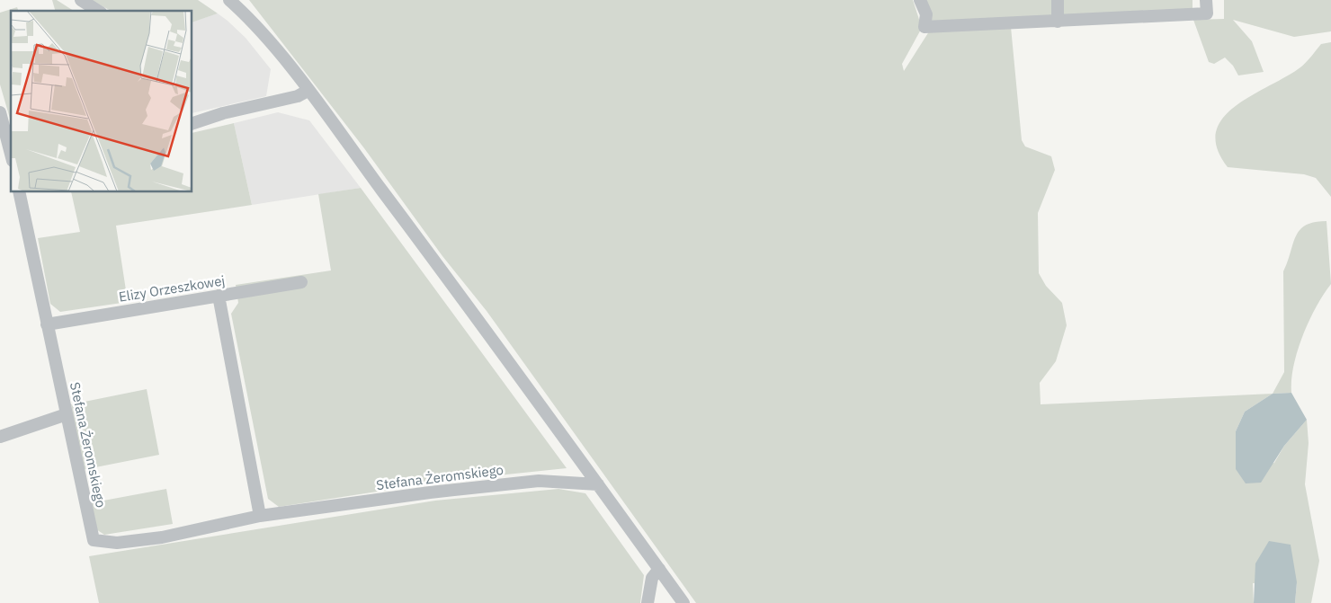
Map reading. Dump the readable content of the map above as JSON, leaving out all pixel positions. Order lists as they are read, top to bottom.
{
  "streets": {
    "street": ["Elizy Orzeszkowej", "Stefana Żeromskiego"]
  },
  "crossings": [
    ["Elizy Orzeszkowej", "Stefana Żeromskiego"]
  ]
}
